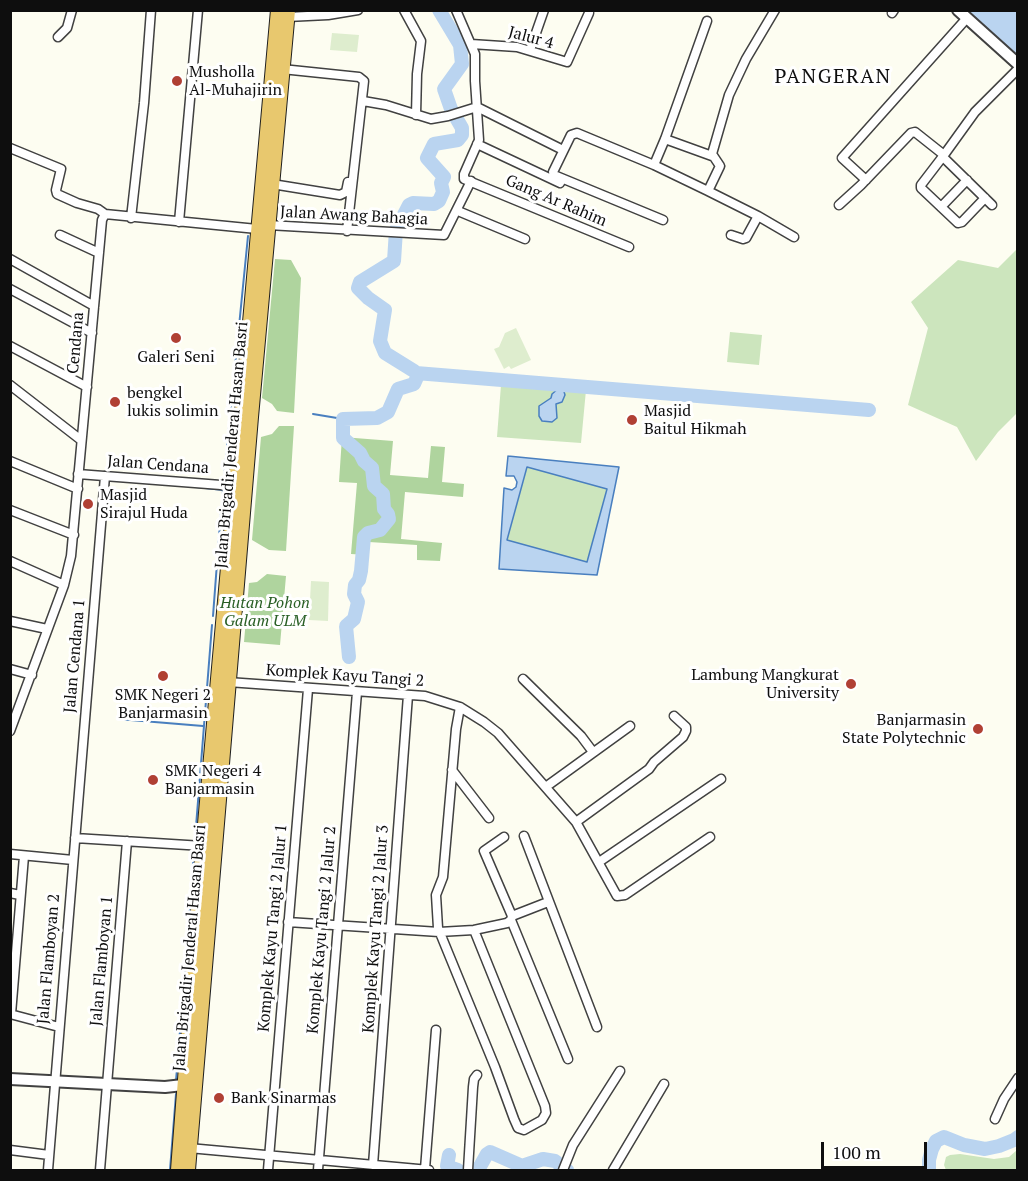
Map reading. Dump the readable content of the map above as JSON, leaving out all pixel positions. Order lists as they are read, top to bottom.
{
  "streets": {
    "highway": ["Jalan Brigadir Jenderal Hasan Basri"],
    "street": [
      "Jalur 4",
      "Gang Ar Rahim",
      "Jalan Awang Bahagia",
      "Cendana",
      "Jalan Cendana",
      "Jalan Cendana 1",
      "Komplek Kayu Tangi 2",
      "Komplek Kayu Tangi 2 Jalur 1",
      "Komplek Kayu Tangi 2 Jalur 3",
      "Komplek Kayu Tangi 2 Jalur 2",
      "Jalan Flamboyan 2",
      "Jalan Flamboyan 1"
    ]
  },
  "crossings": [
    ["Jalan Awang Bahagia", "Cendana"],
    ["Jalan Awang Bahagia", "Jalan Brigadir Jenderal Hasan Basri"],
    ["Cendana", "Jalan Cendana"],
    ["Jalan Brigadir Jenderal Hasan Basri", "Jalan Cendana"],
    ["Jalan Brigadir Jenderal Hasan Basri", "Komplek Kayu Tangi 2"],
    ["Jalan Cendana", "Jalan Cendana 1"],
    ["Jalan Cendana 1", "Jalan Flamboyan 2"],
    ["Komplek Kayu Tangi 2", "Komplek Kayu Tangi 2 Jalur 1"],
    ["Komplek Kayu Tangi 2", "Komplek Kayu Tangi 2 Jalur 3"],
    ["Komplek Kayu Tangi 2", "Komplek Kayu Tangi 2 Jalur 2"]
  ],
  "districts": ["PANGERAN"],
  "parks": ["Hutan Pohon Galam ULM"],
  "places": [
    "Musholla Al-Muhajirin",
    "Galeri Seni",
    "bengkel lukis solimin",
    "Masjid Baitul Hikmah",
    "Masjid Sirajul Huda",
    "SMK Negeri 2 Banjarmasin",
    "Lambung Mangkurat University",
    "Banjarmasin State Polytechnic",
    "SMK Negeri 4 Banjarmasin",
    "Bank Sinarmas"
  ],
  "scale_bar": "100 m"
}
